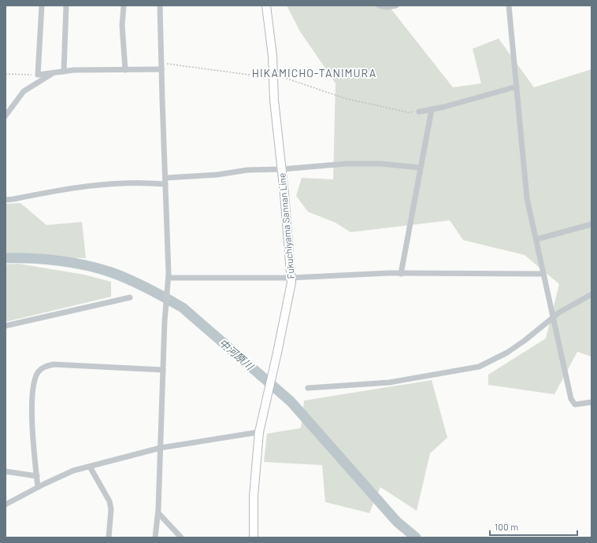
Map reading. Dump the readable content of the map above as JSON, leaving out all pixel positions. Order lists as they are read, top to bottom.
{
  "streets": {
    "main road": ["Fukuchiyama Sannan Line"]
  },
  "districts": ["HIKAMICHO-TANIMURA"],
  "water": ["中河原川"],
  "scale_bar": "100 m"
}
